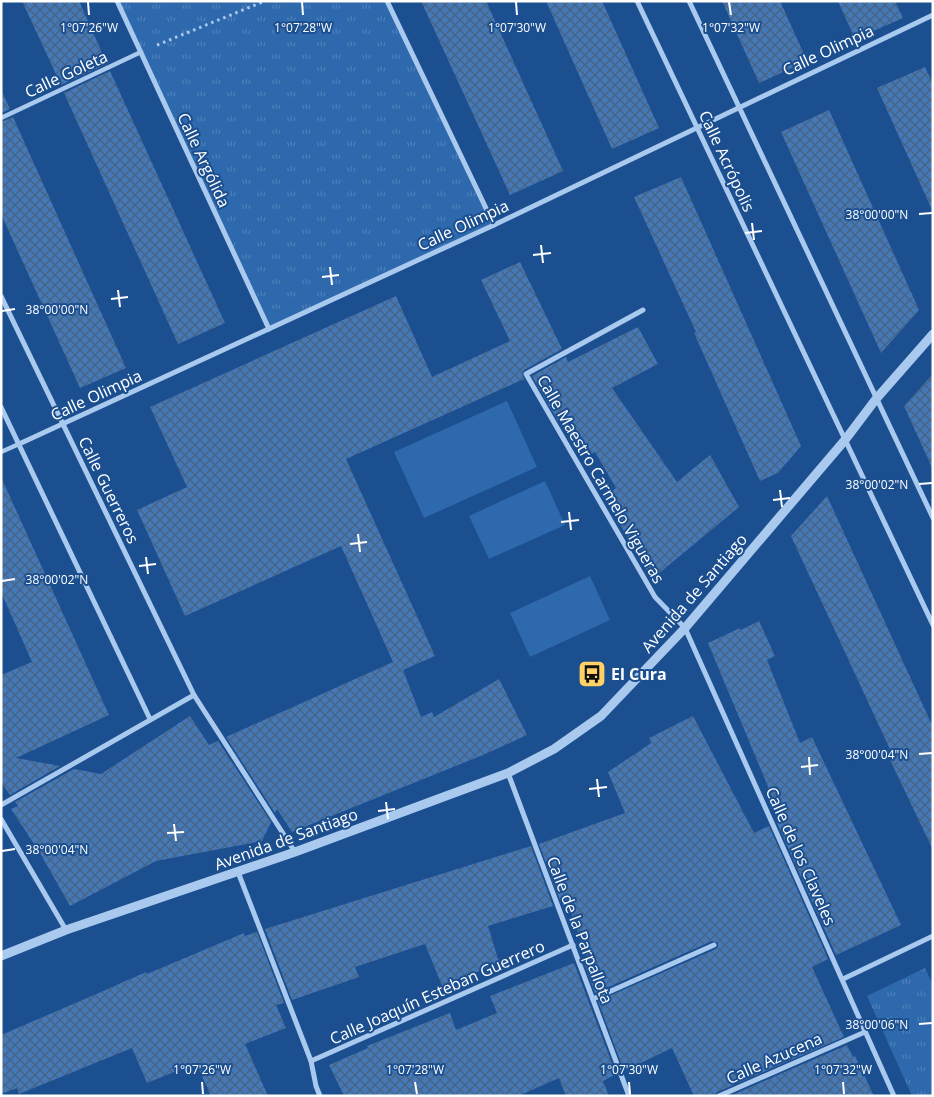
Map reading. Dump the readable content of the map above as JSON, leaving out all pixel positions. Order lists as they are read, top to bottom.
{
  "streets": {
    "street": [
      "Calle Olimpia",
      "Calle Goleta",
      "Calle Argólida",
      "Calle Acrópolis",
      "Calle Maestro Carmelo Vigueras",
      "Calle Guerreros",
      "Avenida de Santiago",
      "Calle de los Claveles",
      "Calle de la Parpallota",
      "Calle Joaquín Esteban Guerrero",
      "Calle Azucena"
    ]
  },
  "crossings": [
    ["Calle Olimpia", "Calle Argólida"],
    ["Calle Olimpia", "Calle Acrópolis"],
    ["Calle Olimpia", "Calle Guerreros"],
    ["Calle Goleta", "Calle Argólida"],
    ["Calle Acrópolis", "Avenida de Santiago"],
    ["Calle Maestro Carmelo Vigueras", "Avenida de Santiago"],
    ["Calle Maestro Carmelo Vigueras", "Calle de los Claveles"],
    ["Calle Guerreros", "Avenida de Santiago"],
    ["Avenida de Santiago", "Calle de los Claveles"],
    ["Avenida de Santiago", "Calle de la Parpallota"],
    ["Calle de los Claveles", "Calle Azucena"],
    ["Calle de la Parpallota", "Calle Joaquín Esteban Guerrero"]
  ],
  "places": {
    "bus stop": ["El Cura"]
  },
  "coordinates": [
    "1°07'26\"W",
    "1°07'28\"W",
    "1°07'30\"W",
    "1°07'32\"W",
    "38°00'00\"N",
    "38°00'02\"N",
    "38°00'04\"N",
    "38°00'06\"N"
  ]
}
